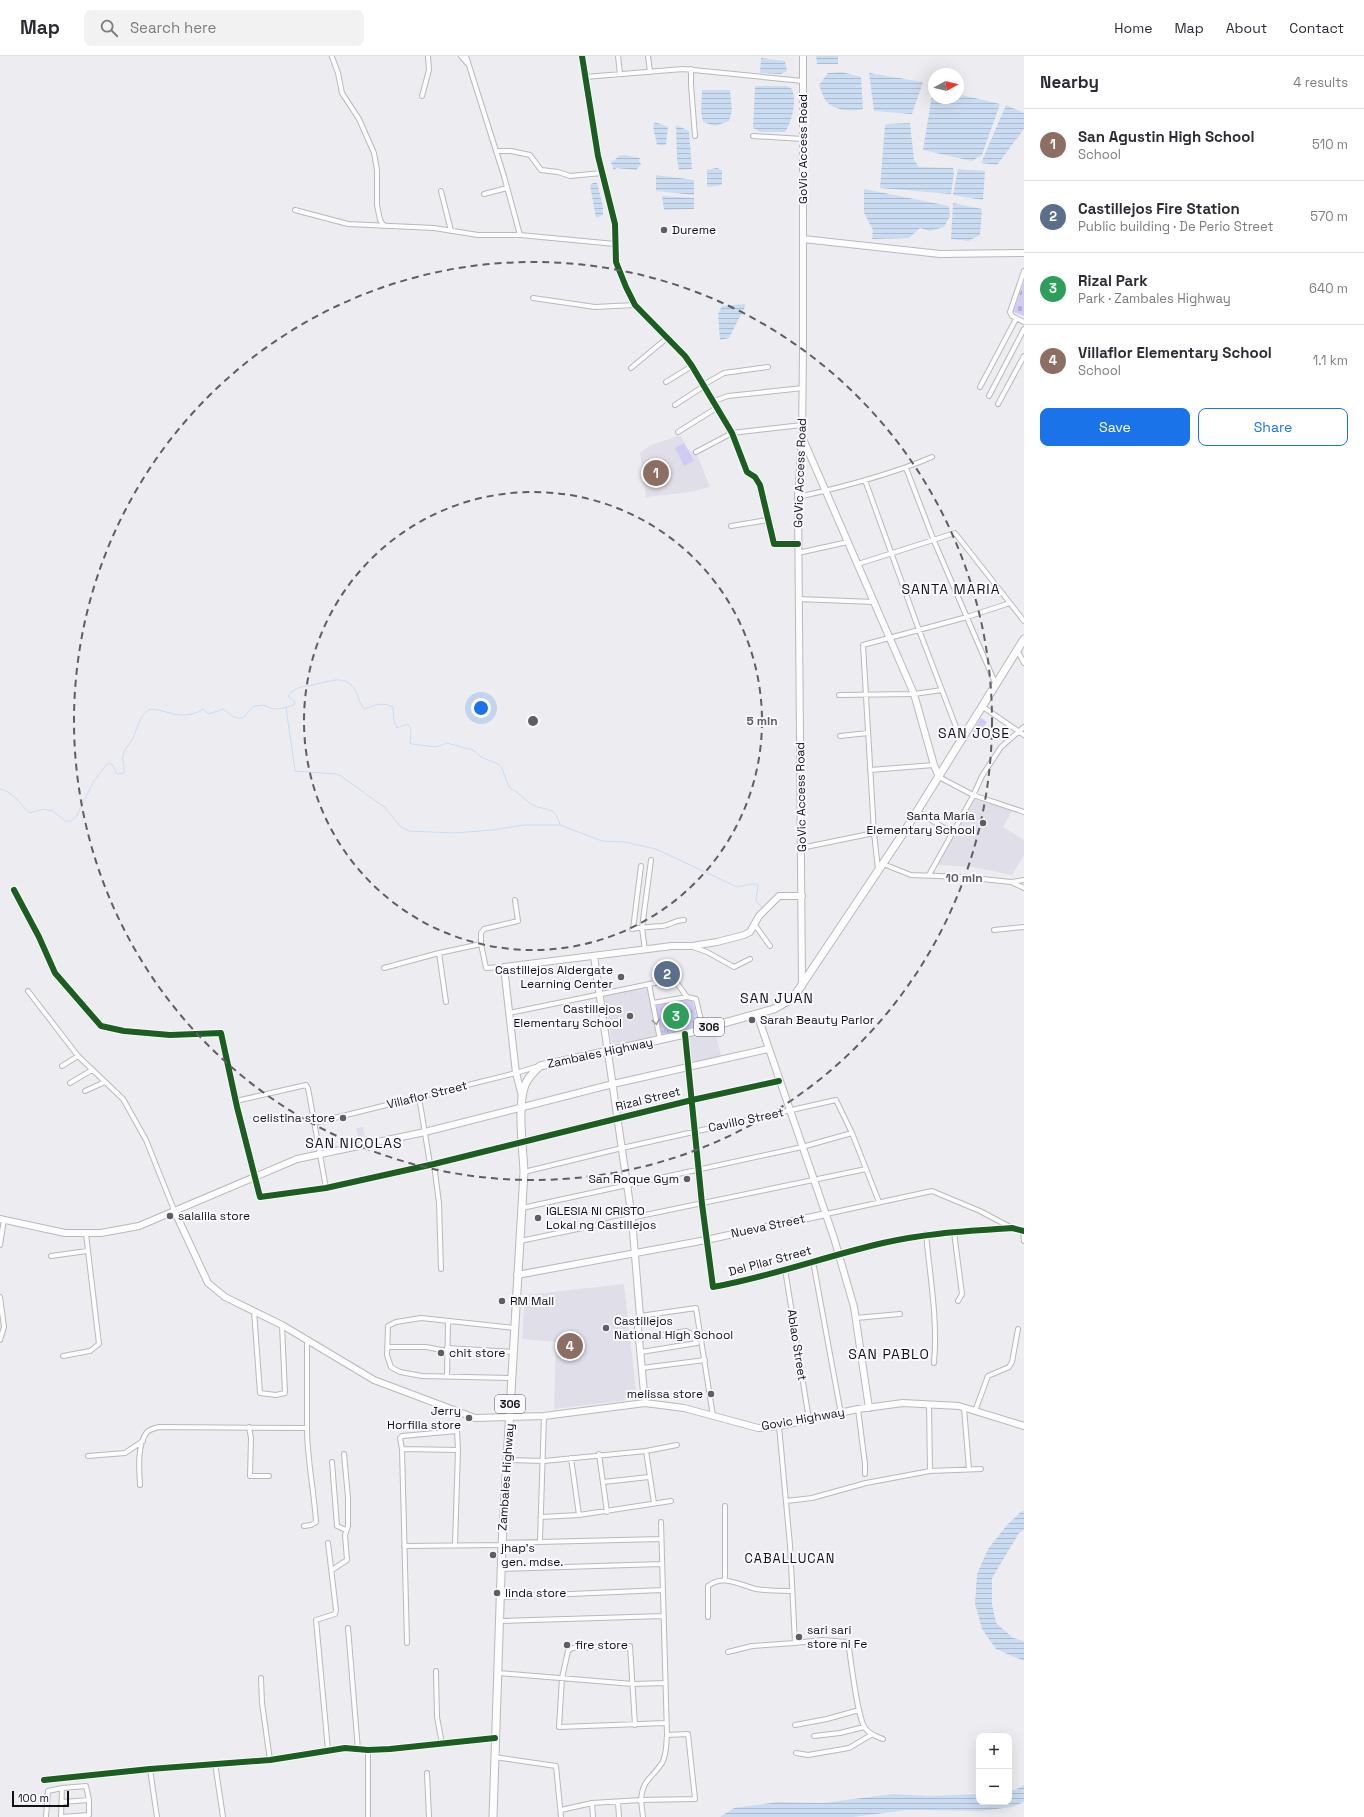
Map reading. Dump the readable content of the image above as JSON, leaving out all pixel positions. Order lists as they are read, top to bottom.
{
  "streets": {
    "main road": ["306", "Zambales Highway"],
    "street": [
      "GoVic Access Road",
      "Villaflor Street",
      "Rizal Street",
      "Cavillo Street",
      "Nueva Street",
      "Del Pilar Street",
      "Ablao Street",
      "Govic Highway"
    ]
  },
  "crossings": [
    ["GoVic Access Road", "Zambales Highway"],
    ["Zambales Highway", "Villaflor Street"],
    ["Zambales Highway", "Rizal Street"],
    ["Zambales Highway", "Cavillo Street"],
    ["Zambales Highway", "Nueva Street"],
    ["Zambales Highway", "Del Pilar Street"],
    ["Zambales Highway", "Govic Highway"],
    ["Rizal Street", "Del Pilar Street"],
    ["Cavillo Street", "Nueva Street"],
    ["Cavillo Street", "Del Pilar Street"],
    ["Nueva Street", "Del Pilar Street"],
    ["Del Pilar Street", "Ablao Street"],
    ["Ablao Street", "Govic Highway"]
  ],
  "districts": [
    "SANTA MARIA",
    "SAN JOSE",
    "SAN JUAN",
    "SAN NICOLAS",
    "SAN PABLO",
    "CABALLUCAN"
  ],
  "places": [
    "Dureme",
    "Santa Maria Elementary School",
    "Castillejos Aldergate Learning Center",
    "Castillejos Elementary School",
    "Sarah Beauty Parlor",
    "celistina store",
    "San Roque Gym",
    "salalila store",
    "IGLESIA NI CRISTO Lokal ng Castillejos",
    "RM Mall",
    "Castillejos National High School",
    "chit store",
    "melissa store",
    "Jerry Horfilla store",
    "jhap's gen. mdse.",
    "linda store",
    "sari sari store ni Fe",
    "fire store"
  ],
  "scale_bar": "100 m",
  "north": "right",
  "page": {
    "header": "Map",
    "search": "Search here",
    "nav": [
      "Home",
      "Map",
      "About",
      "Contact"
    ],
    "heading": ["Nearby", "4 results"],
    "list": [
      {
        "mark": "1",
        "name": "San Agustin High School",
        "note": "School",
        "value": "510 m"
      },
      {
        "mark": "2",
        "name": "Castillejos Fire Station",
        "note": "Public building · De Perio Street",
        "value": "570 m"
      },
      {
        "mark": "3",
        "name": "Rizal Park",
        "note": "Park · Zambales Highway",
        "value": "640 m"
      },
      {
        "mark": "4",
        "name": "Villaflor Elementary School",
        "note": "School",
        "value": "1.1 km"
      }
    ],
    "buttons": ["Save", "Share"],
    "pins": [
      "1",
      "2",
      "3",
      "4"
    ],
    "map_buttons": ["+", "−"],
    "scale": "100 m"
  },
  "rings": ["5 min", "10 min"]
}
